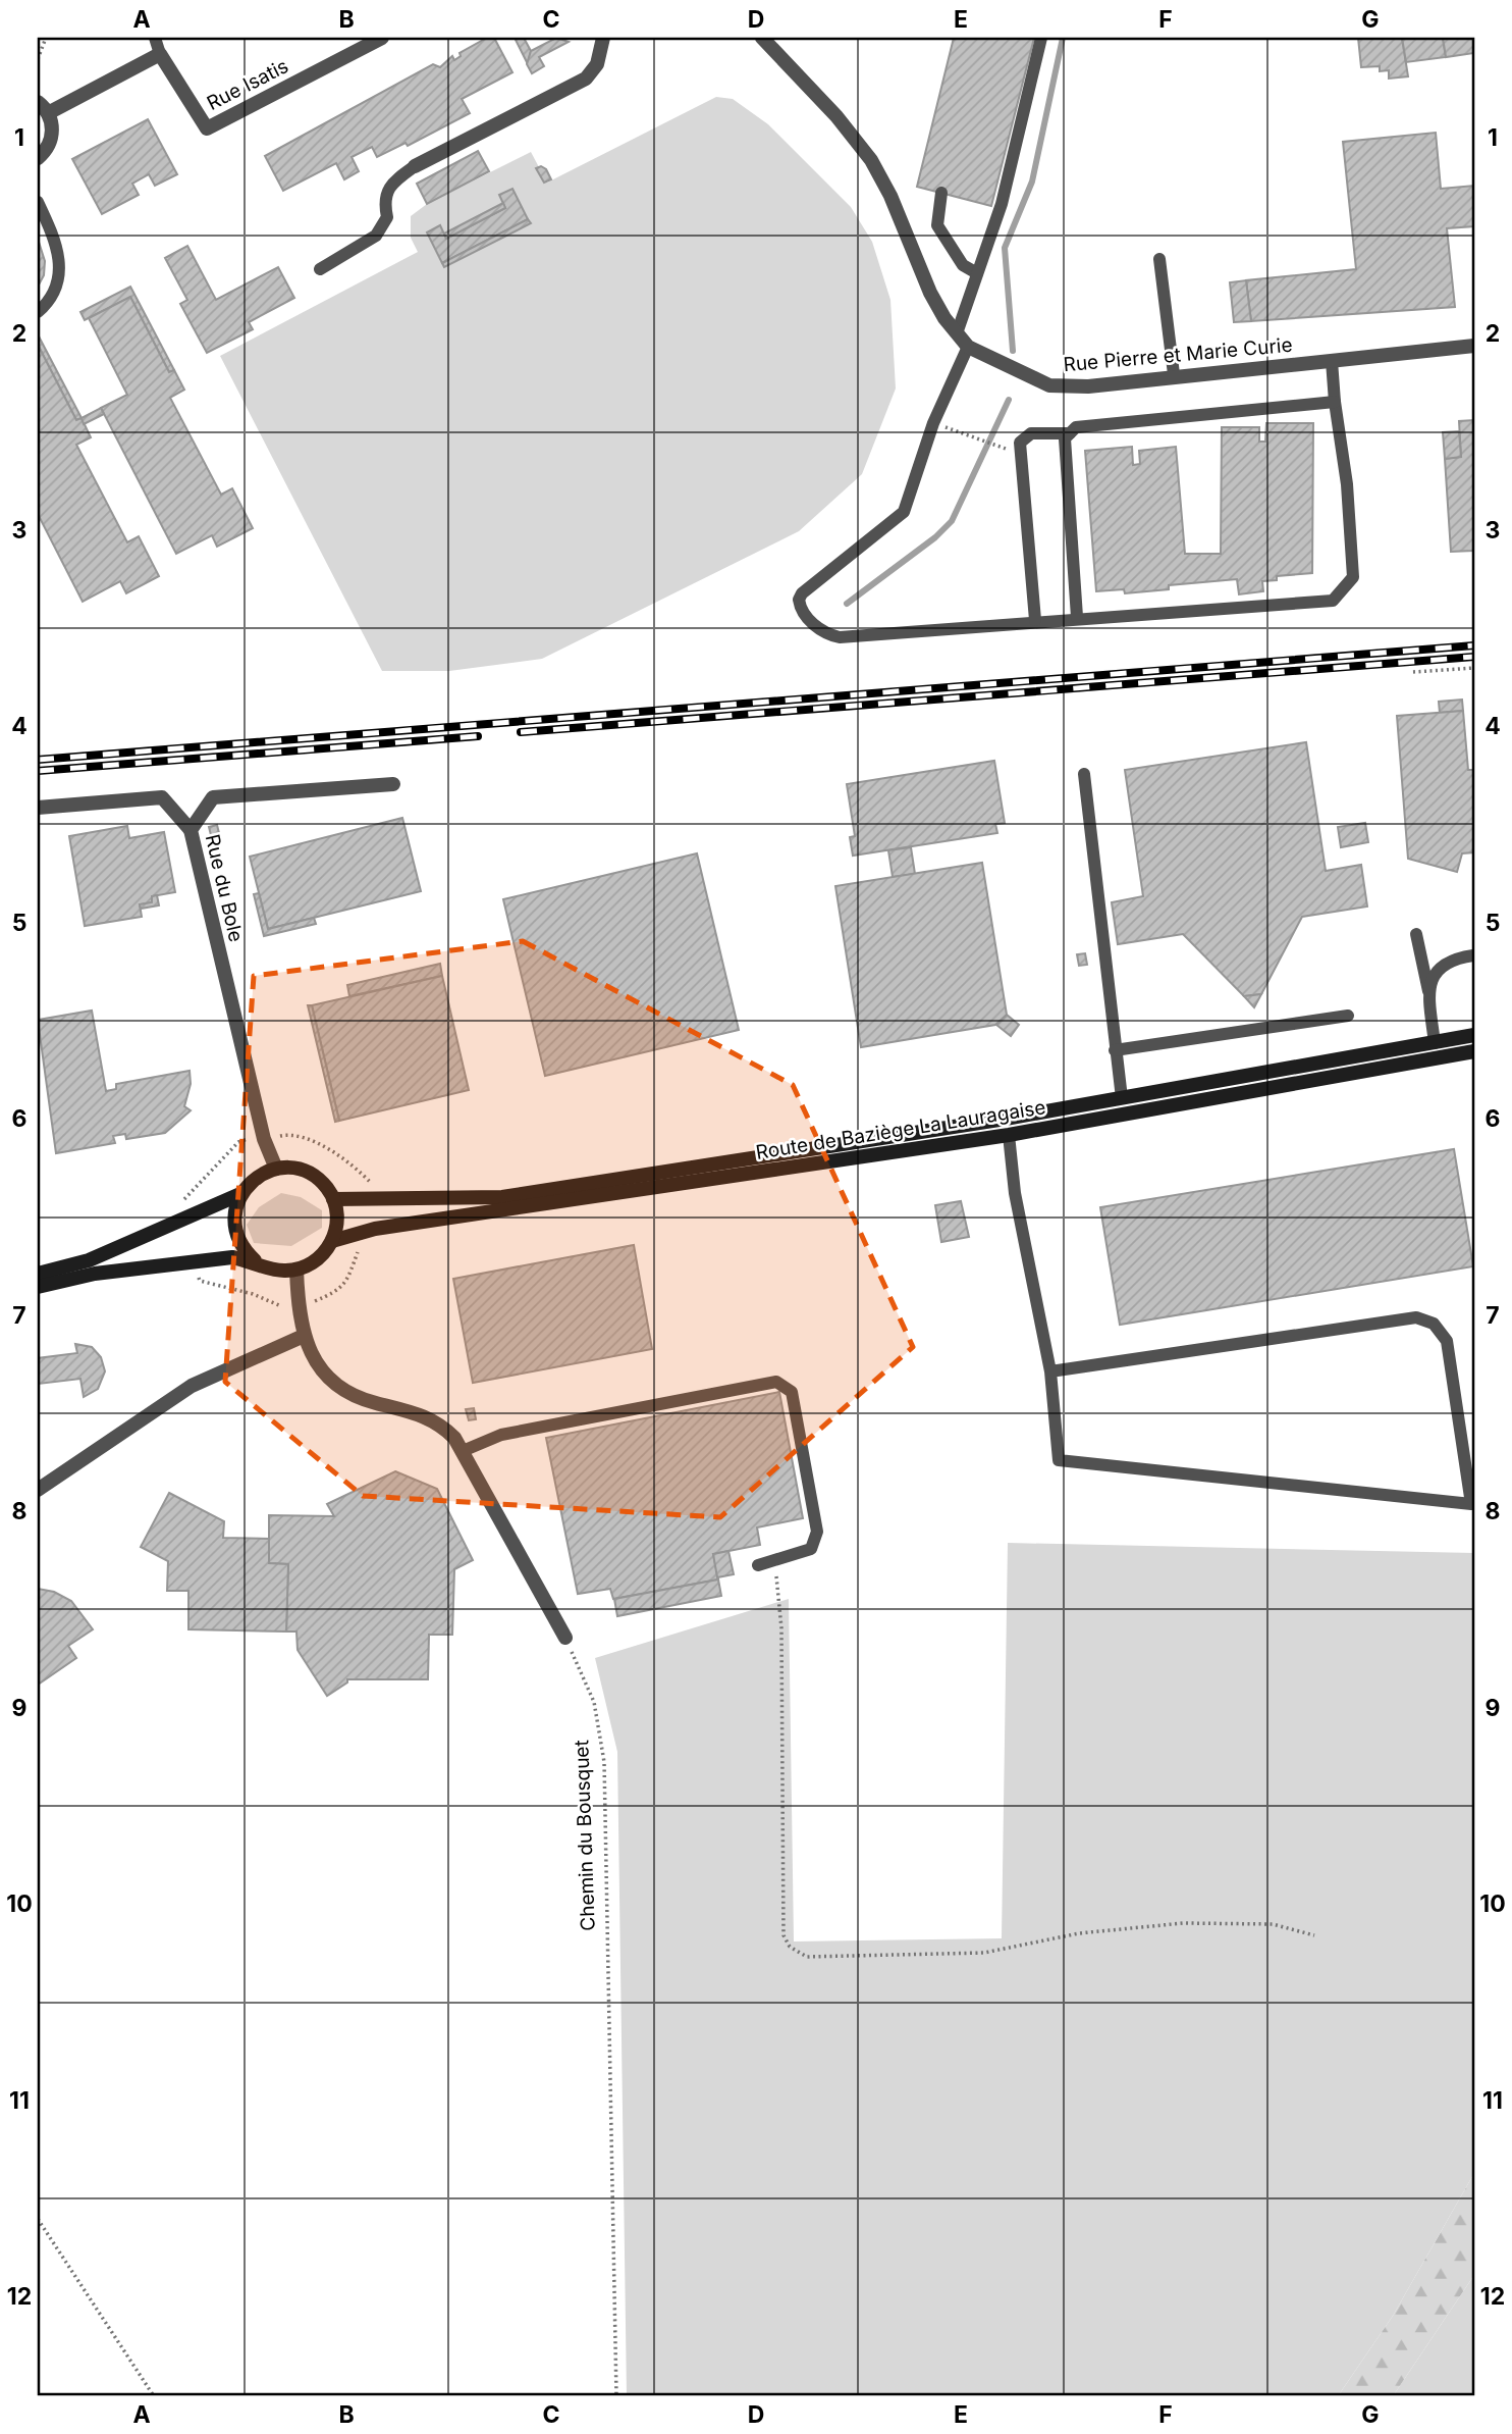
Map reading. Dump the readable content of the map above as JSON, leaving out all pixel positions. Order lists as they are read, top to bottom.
{
  "streets": {
    "main road": ["Route de Baziège La Lauragaise"],
    "street": ["Rue Isatis", "Rue Pierre et Marie Curie", "Rue du Bole"],
    "path": ["Chemin du Bousquet"]
  },
  "crossings": [
    ["Rue du Bole", "Route de Baziège La Lauragaise"]
  ],
  "grid": {
    "columns": [
      "A",
      "B",
      "C",
      "D",
      "E",
      "F",
      "G"
    ],
    "rows": [
      "1",
      "2",
      "3",
      "4",
      "5",
      "6",
      "7",
      "8",
      "9",
      "10",
      "11",
      "12"
    ]
  }
}
